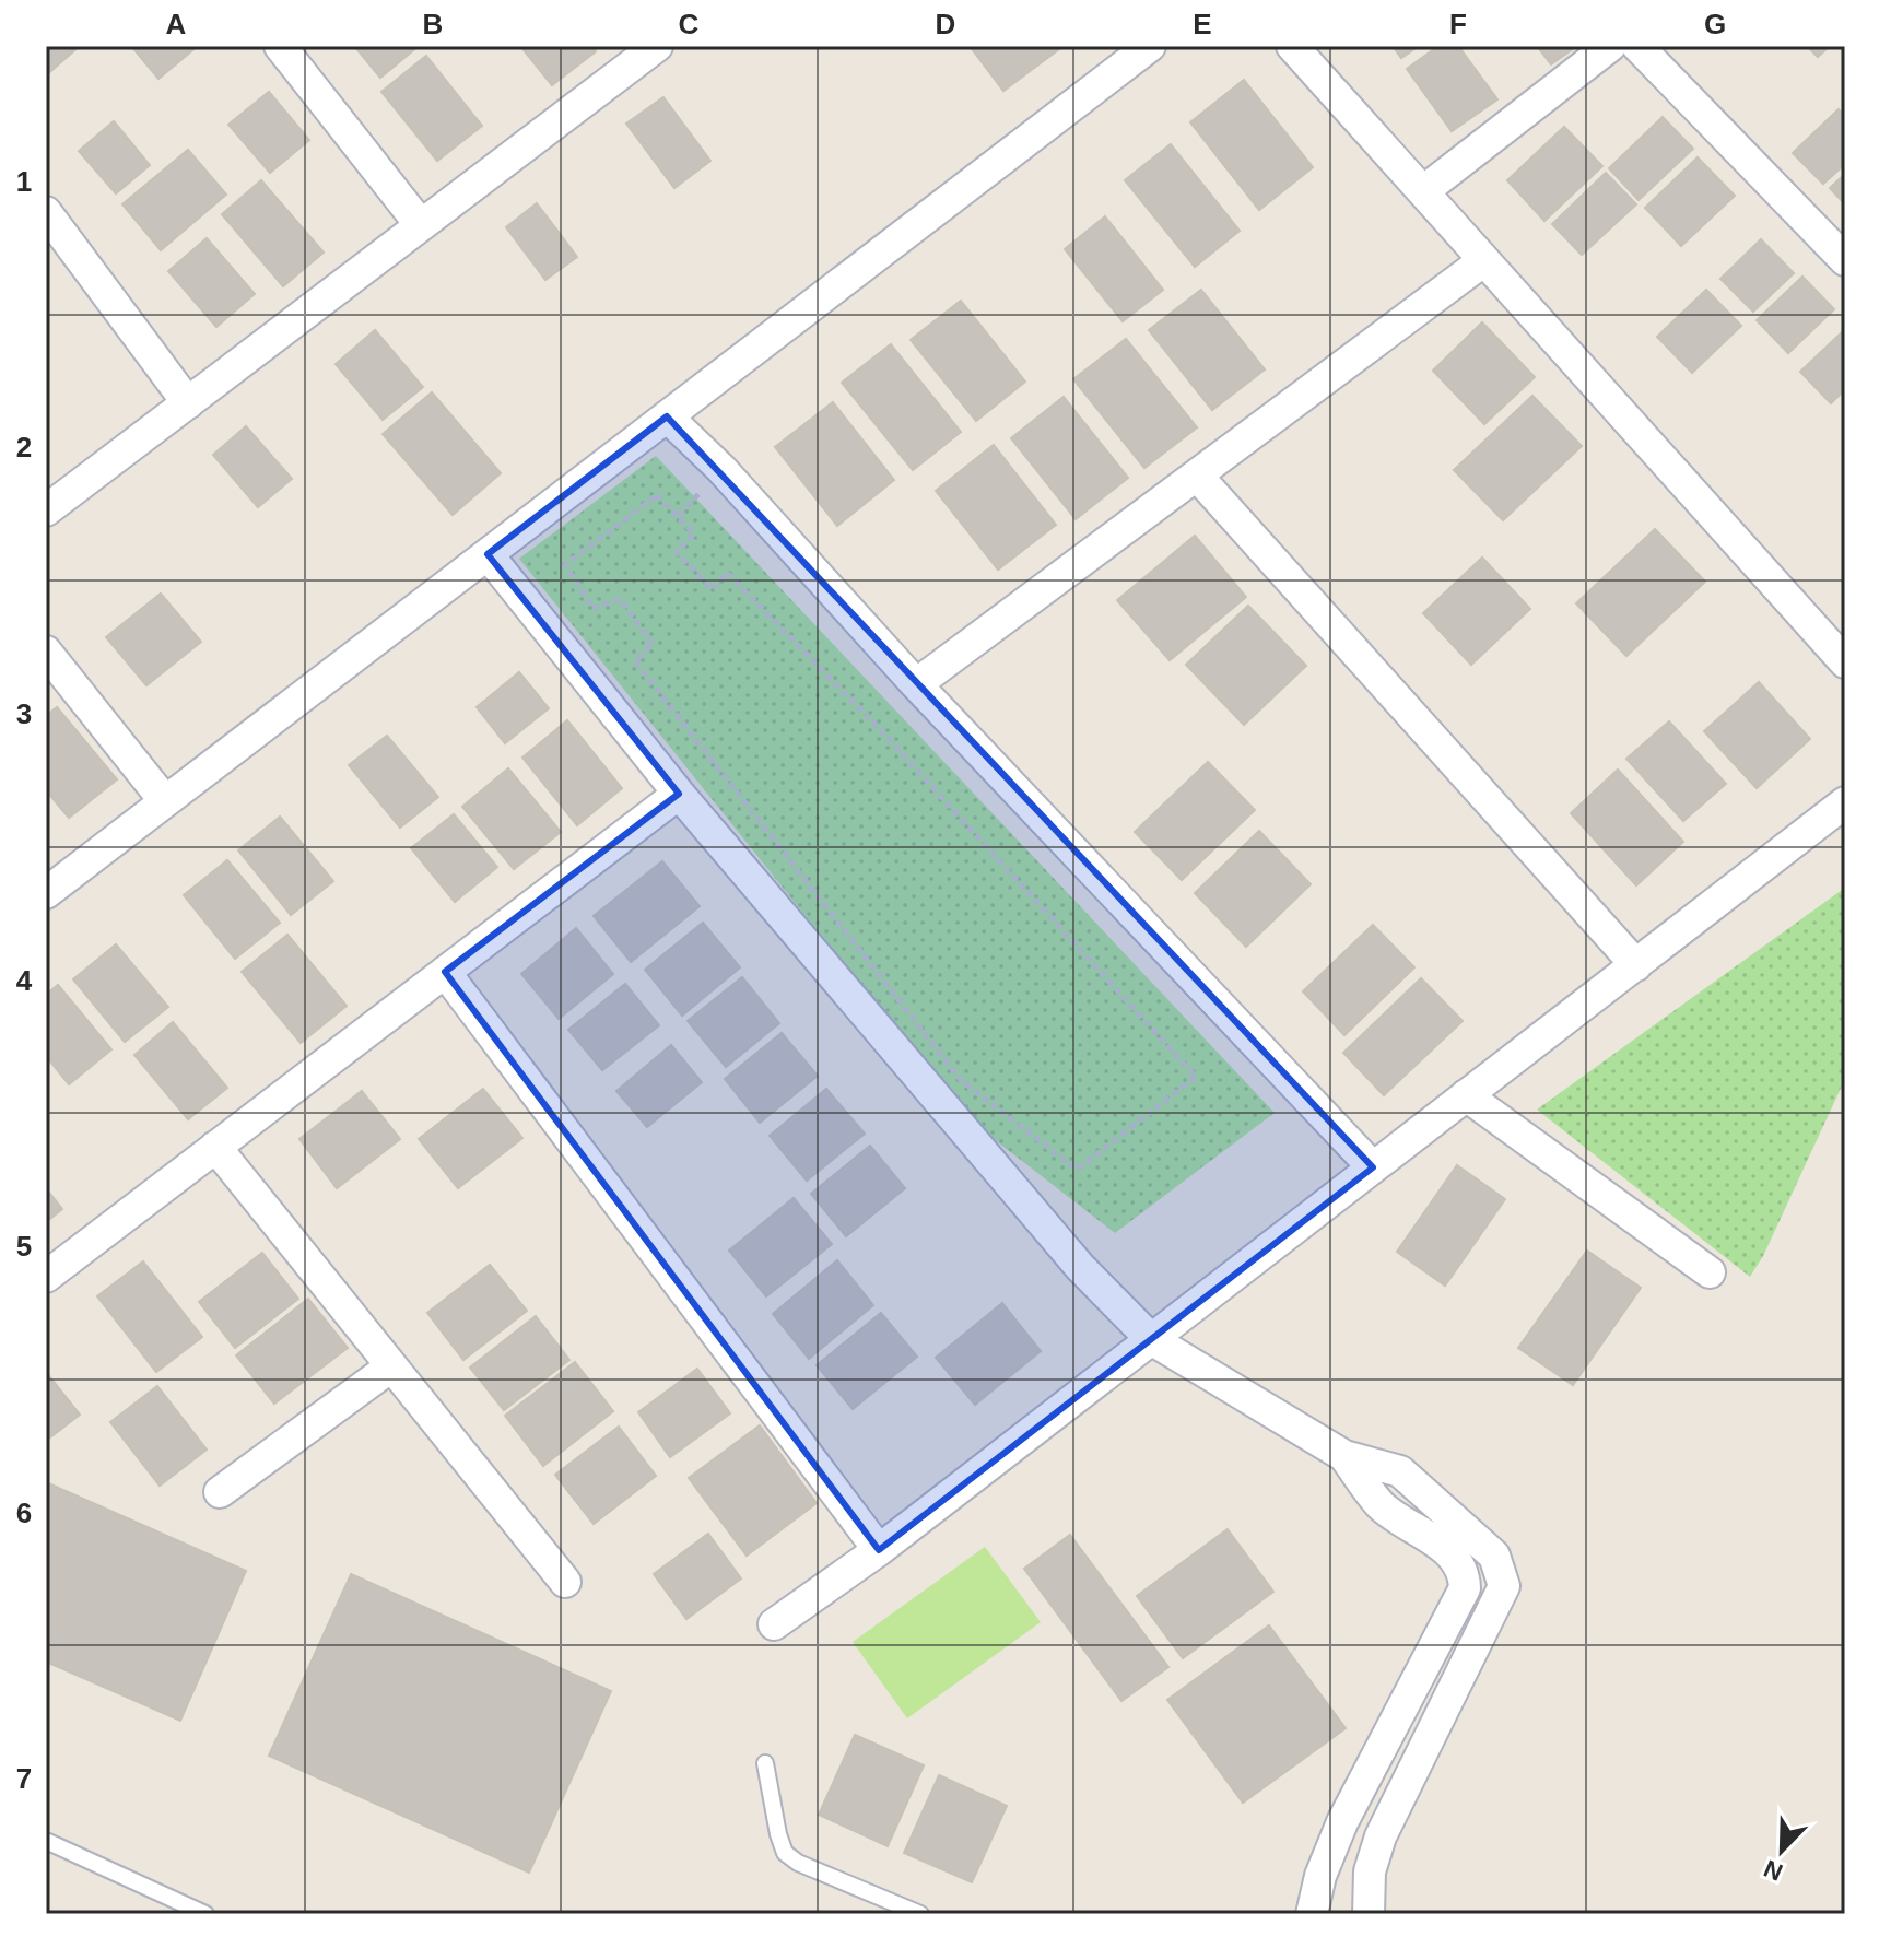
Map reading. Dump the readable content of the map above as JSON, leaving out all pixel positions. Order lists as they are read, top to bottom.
{
  "north": "bottom left",
  "grid": {
    "columns": [
      "A",
      "B",
      "C",
      "D",
      "E",
      "F",
      "G"
    ],
    "rows": [
      "1",
      "2",
      "3",
      "4",
      "5",
      "6",
      "7"
    ]
  }
}
